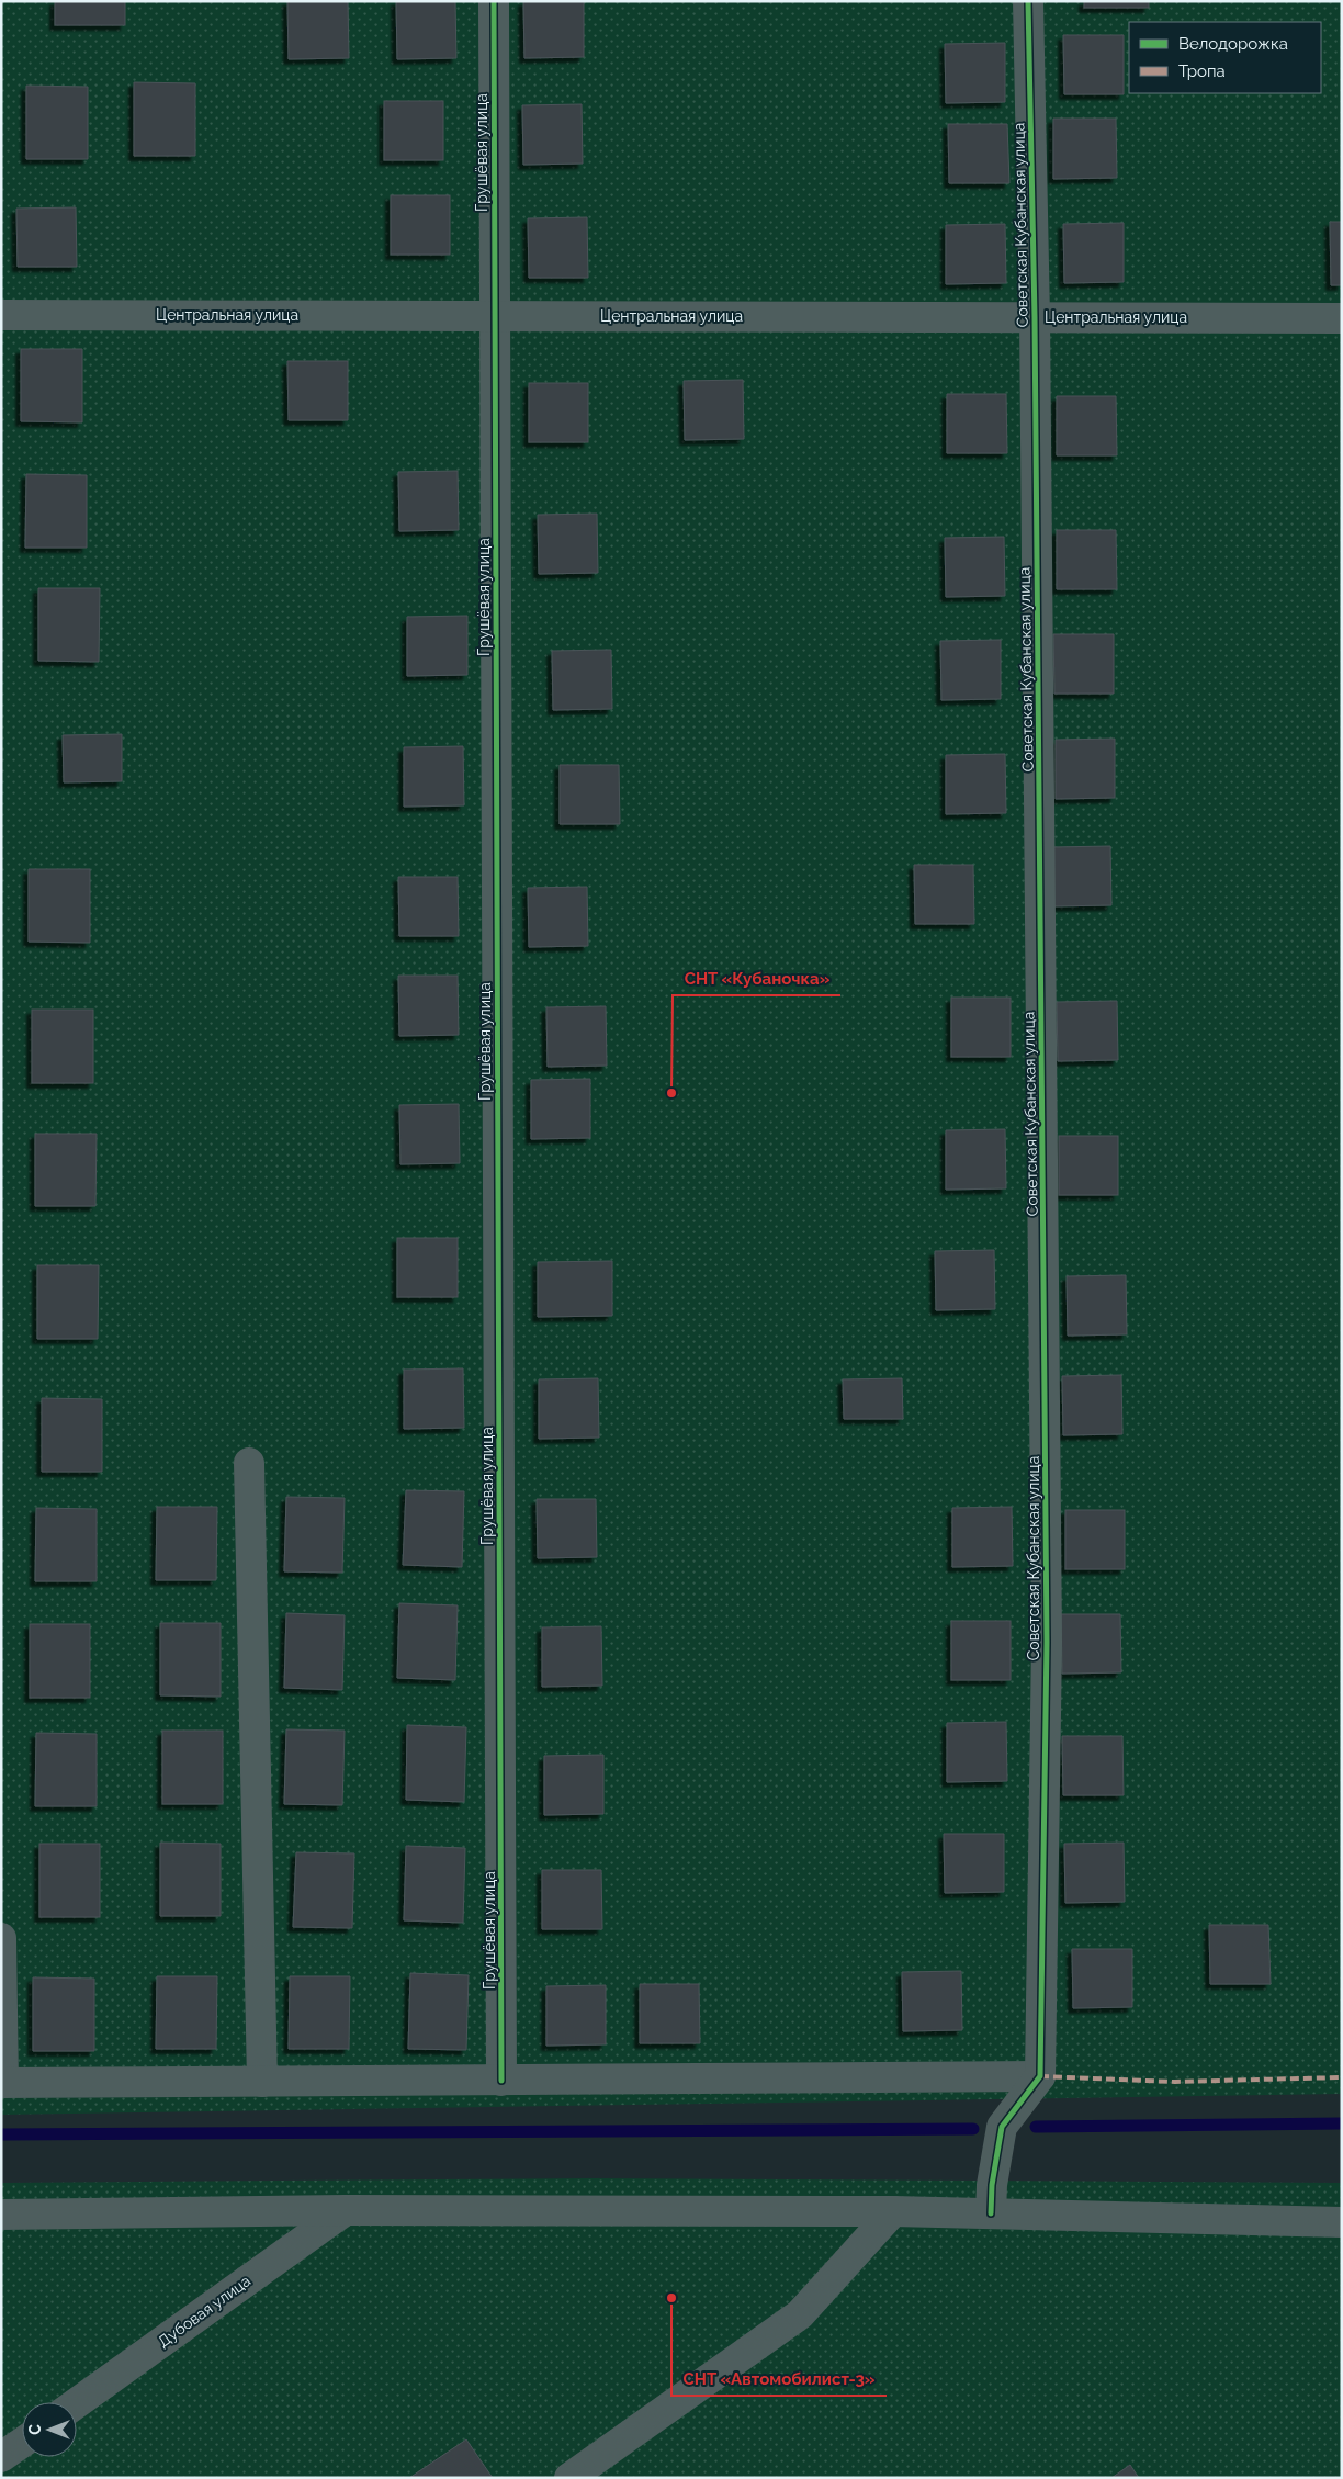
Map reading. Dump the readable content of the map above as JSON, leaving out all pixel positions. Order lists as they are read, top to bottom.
{
  "streets": {
    "street": [
      "Грушёвая улица",
      "Советская Кубанская улица",
      "Центральная улица",
      "Дубовая улица"
    ]
  },
  "crossings": [
    ["Грушёвая улица", "Центральная улица"],
    ["Советская Кубанская улица", "Центральная улица"]
  ],
  "places": ["СНТ «Кубаночка»", "СНТ «Автомобилист-3»"],
  "legend": ["Велодорожка", "Тропа"],
  "north": "left"
}
